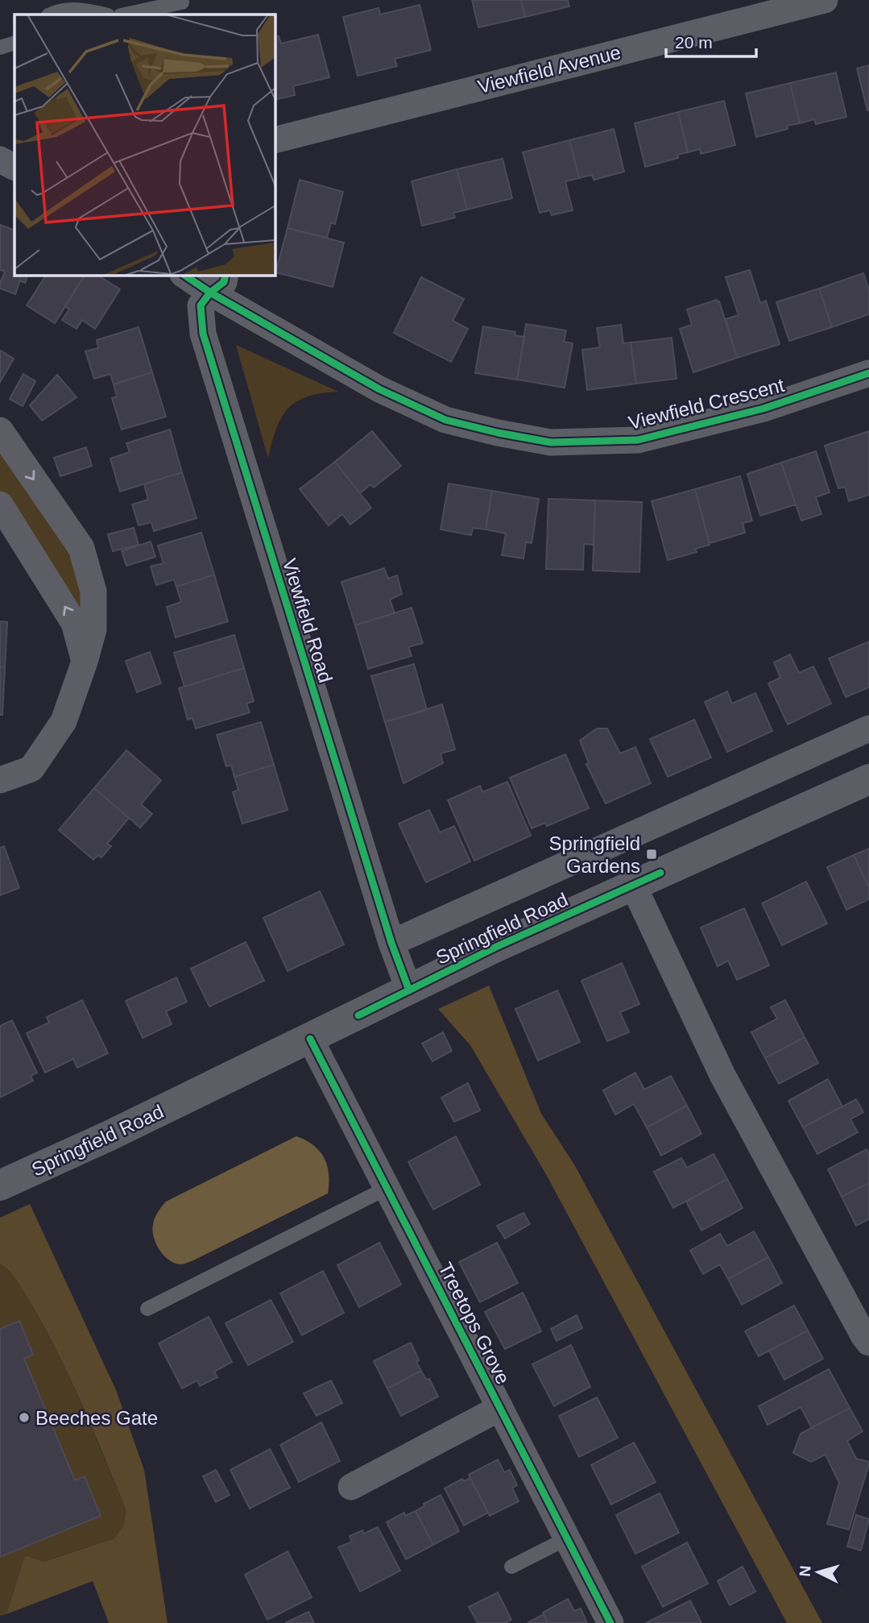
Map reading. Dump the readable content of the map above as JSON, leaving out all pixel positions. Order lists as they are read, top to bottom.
{
  "streets": {
    "street": [
      "Viewfield Avenue",
      "Viewfield Crescent",
      "Viewfield Road",
      "Springfield Road",
      "Treetops Grove"
    ]
  },
  "crossings": [
    ["Viewfield Crescent", "Viewfield Road"],
    ["Viewfield Road", "Springfield Road"],
    ["Springfield Road", "Treetops Grove"]
  ],
  "places": {
    "transit": ["Springfield Gardens"],
    "other": ["Beeches Gate"]
  },
  "scale_bar": "20 m",
  "north": "left"
}
